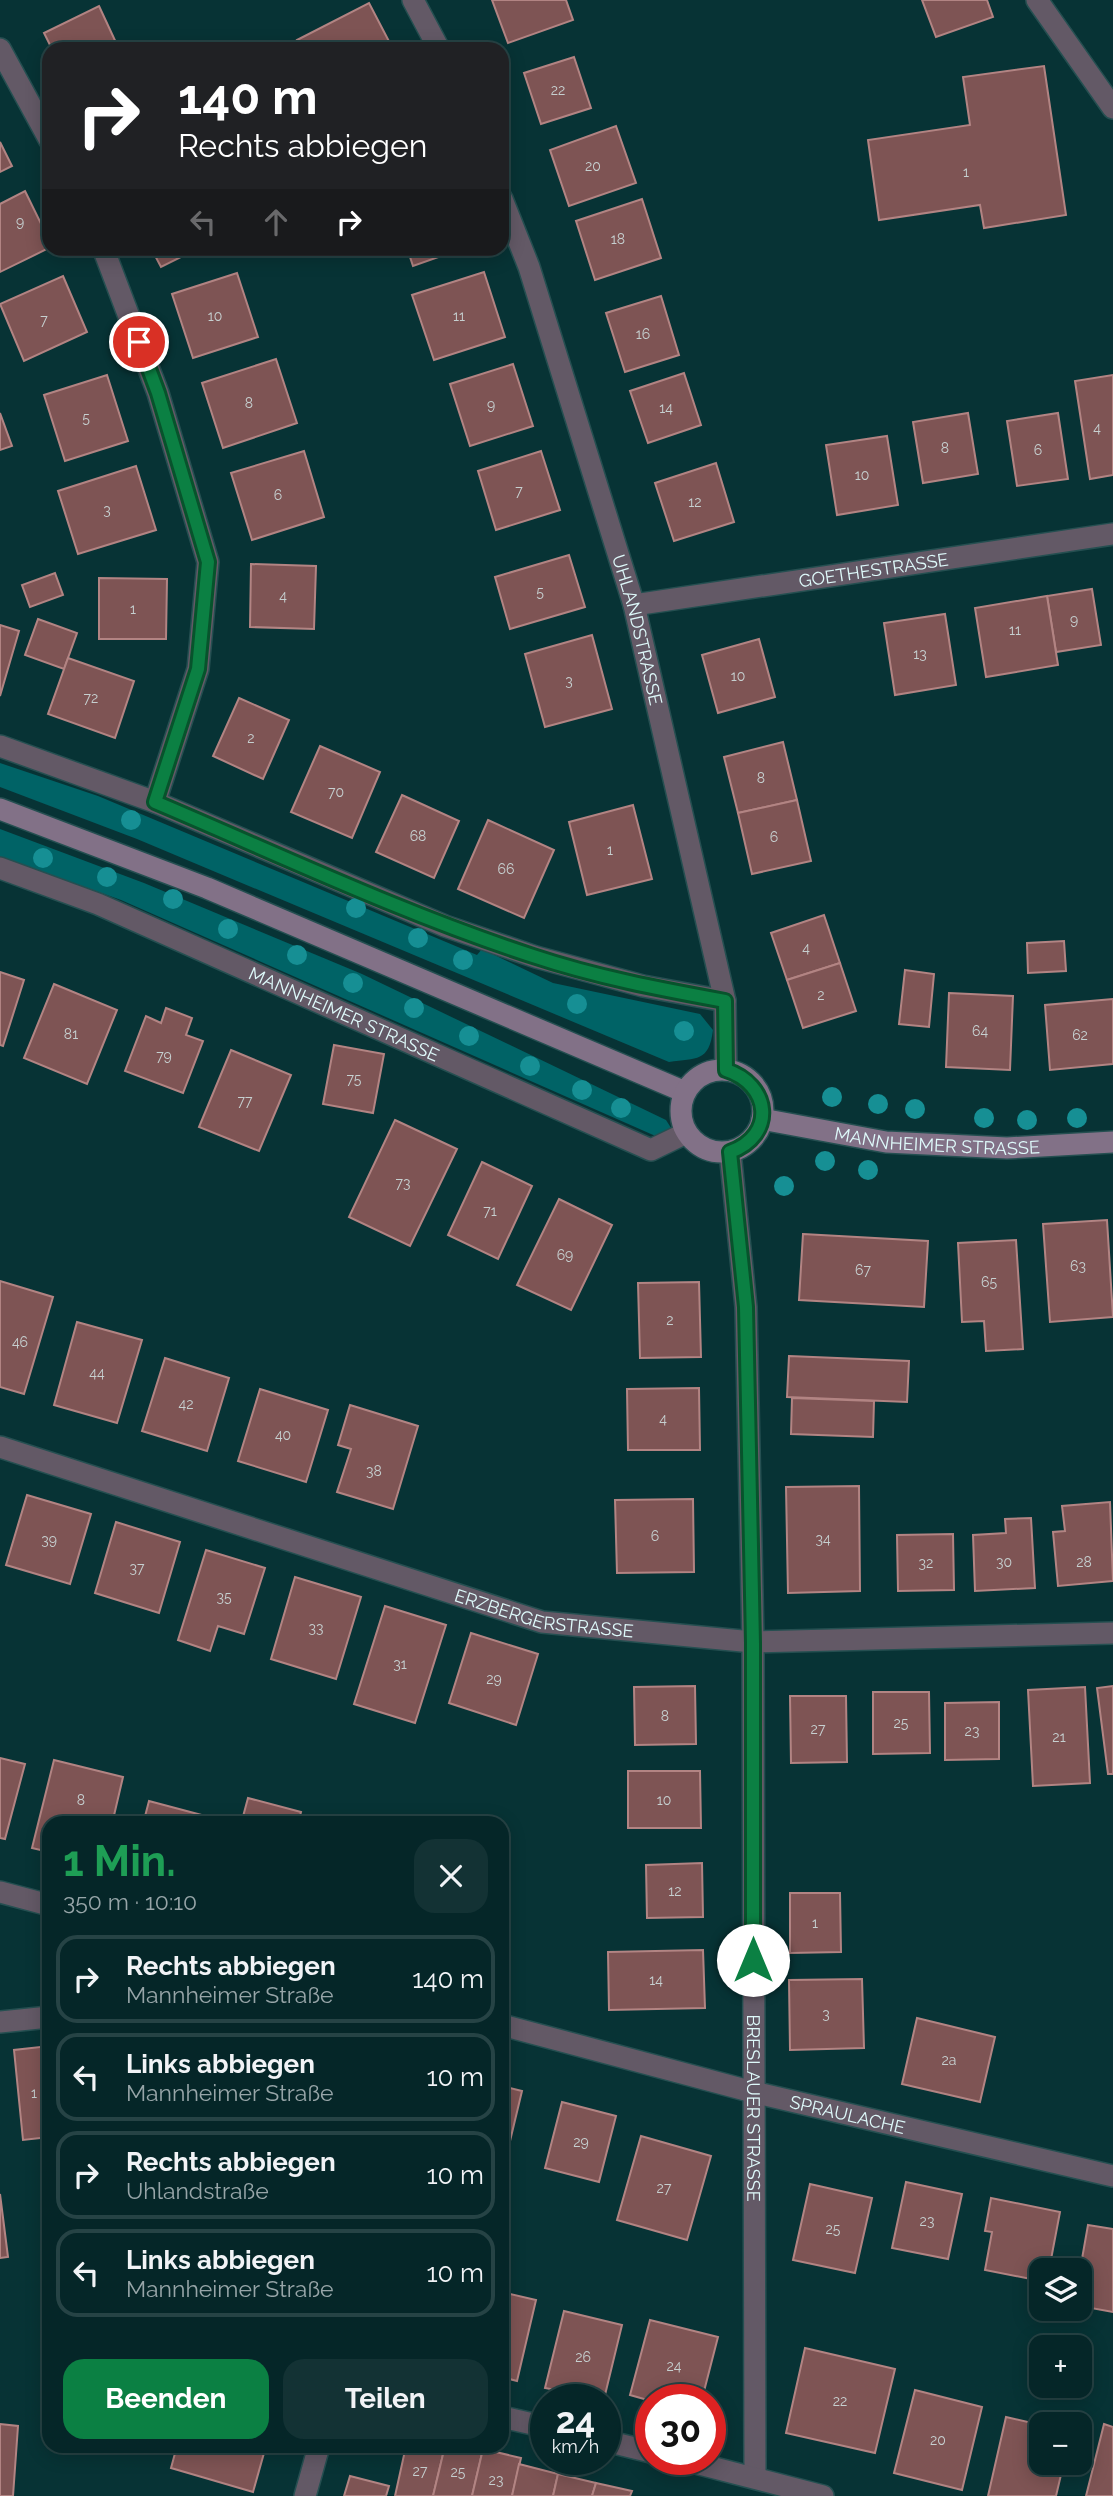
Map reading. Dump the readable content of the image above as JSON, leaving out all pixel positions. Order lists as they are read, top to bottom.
{
  "streets": {
    "main road": ["MANNHEIMER STRASSE"],
    "street": [
      "GOETHESTRASSE",
      "UHLANDSTRASSE",
      "ERZBERGERSTRASSE",
      "BRESLAUER STRASSE",
      "SPRAULACHE"
    ]
  },
  "crossings": [
    ["GOETHESTRASSE", "UHLANDSTRASSE"],
    ["UHLANDSTRASSE", "MANNHEIMER STRASSE"],
    ["UHLANDSTRASSE", "BRESLAUER STRASSE"],
    ["MANNHEIMER STRASSE", "BRESLAUER STRASSE"],
    ["ERZBERGERSTRASSE", "BRESLAUER STRASSE"],
    ["BRESLAUER STRASSE", "SPRAULACHE"]
  ],
  "house_numbers": [
    "22",
    "20",
    "1",
    "9",
    "18",
    "10",
    "11",
    "7",
    "16",
    "8",
    "9",
    "14",
    "5",
    "4",
    "8",
    "6",
    "10",
    "7",
    "6",
    "12",
    "3",
    "5",
    "4",
    "1",
    "9",
    "11",
    "13",
    "10",
    "3",
    "72",
    "2",
    "8",
    "70",
    "68",
    "6",
    "1",
    "66",
    "4",
    "2",
    "64",
    "81",
    "62",
    "79",
    "75",
    "77",
    "73",
    "71",
    "69",
    "63",
    "67",
    "65",
    "2",
    "46",
    "44",
    "42",
    "4",
    "40",
    "38",
    "6",
    "34",
    "39",
    "30",
    "28",
    "32",
    "37",
    "35",
    "33",
    "31",
    "29",
    "8",
    "25",
    "27",
    "23",
    "21",
    "8",
    "10",
    "12",
    "1",
    "14",
    "3",
    "2a",
    "1",
    "29",
    "27",
    "23",
    "25",
    "26",
    "24",
    "22",
    "20",
    "27",
    "25",
    "23"
  ],
  "page": {
    "turn": ["140 m", "Rechts abbiegen"],
    "heading": ["1 Min.", "350 m · 10:10"],
    "list": [
      {
        "name": "Rechts abbiegen",
        "note": "Mannheimer Straße",
        "value": "140 m"
      },
      {
        "name": "Links abbiegen",
        "note": "Mannheimer Straße",
        "value": "10 m"
      },
      {
        "name": "Rechts abbiegen",
        "note": "Uhlandstraße",
        "value": "10 m"
      },
      {
        "name": "Links abbiegen",
        "note": "Mannheimer Straße",
        "value": "10 m"
      }
    ],
    "map_buttons": ["+", "−"],
    "buttons": ["Beenden", "Teilen"],
    "speed": "24 km/h",
    "limit": "30"
  }
}
